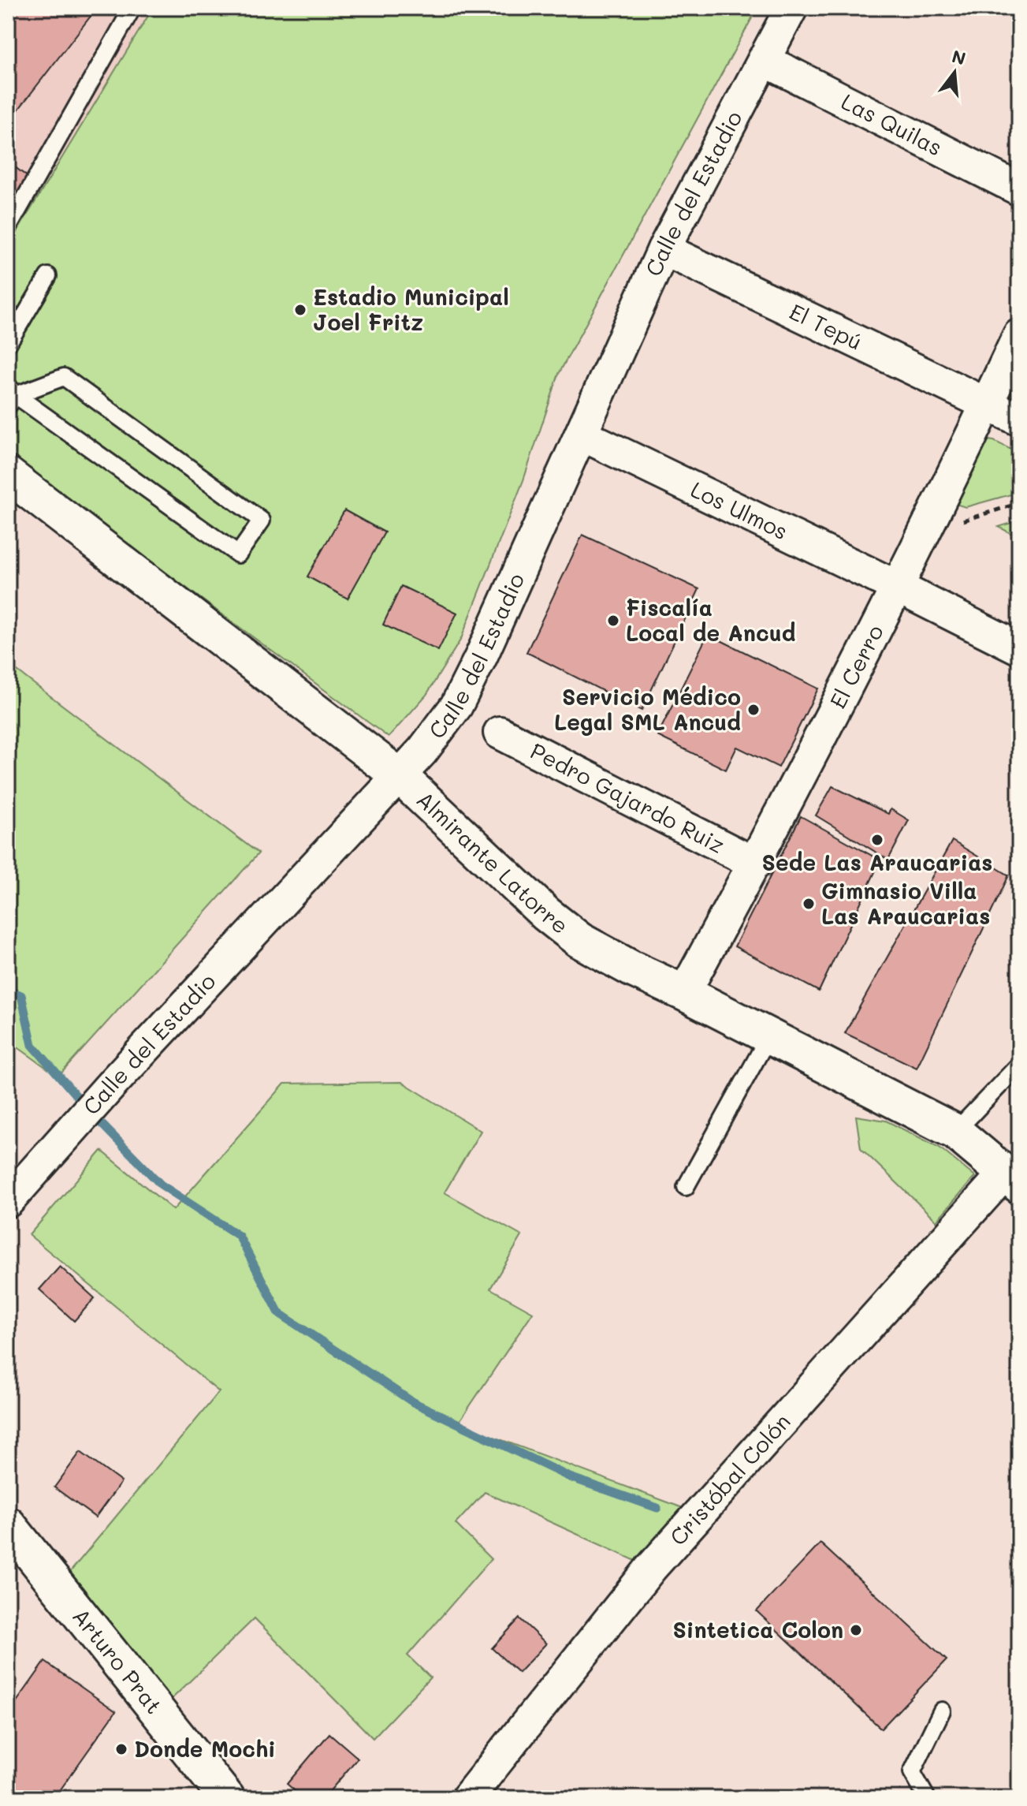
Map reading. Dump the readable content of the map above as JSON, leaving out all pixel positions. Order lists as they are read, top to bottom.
{
  "streets": {
    "main road": ["Almirante Latorre", "Arturo Prat"],
    "street": [
      "Las Quilas",
      "Calle del Estadio",
      "El Tepú",
      "Los Ulmos",
      "El Cerro",
      "Pedro Gajardo Ruiz",
      "Cristóbal Colón"
    ]
  },
  "crossings": [
    ["Las Quilas", "Calle del Estadio"],
    ["Calle del Estadio", "El Tepú"],
    ["Calle del Estadio", "Los Ulmos"],
    ["Calle del Estadio", "Almirante Latorre"],
    ["El Tepú", "El Cerro"],
    ["Los Ulmos", "El Cerro"],
    ["El Cerro", "Pedro Gajardo Ruiz"],
    ["El Cerro", "Almirante Latorre"],
    ["Almirante Latorre", "Cristóbal Colón"]
  ],
  "places": [
    "Estadio Municipal Joel Fritz",
    "Fiscalía Local de Ancud",
    "Servicio Médico Legal SML Ancud",
    "Sede Las Araucarias",
    "Gimnasio Villa Las Araucarias",
    "Sintetica Colon",
    "Donde Mochi"
  ],
  "north": "top"
}
